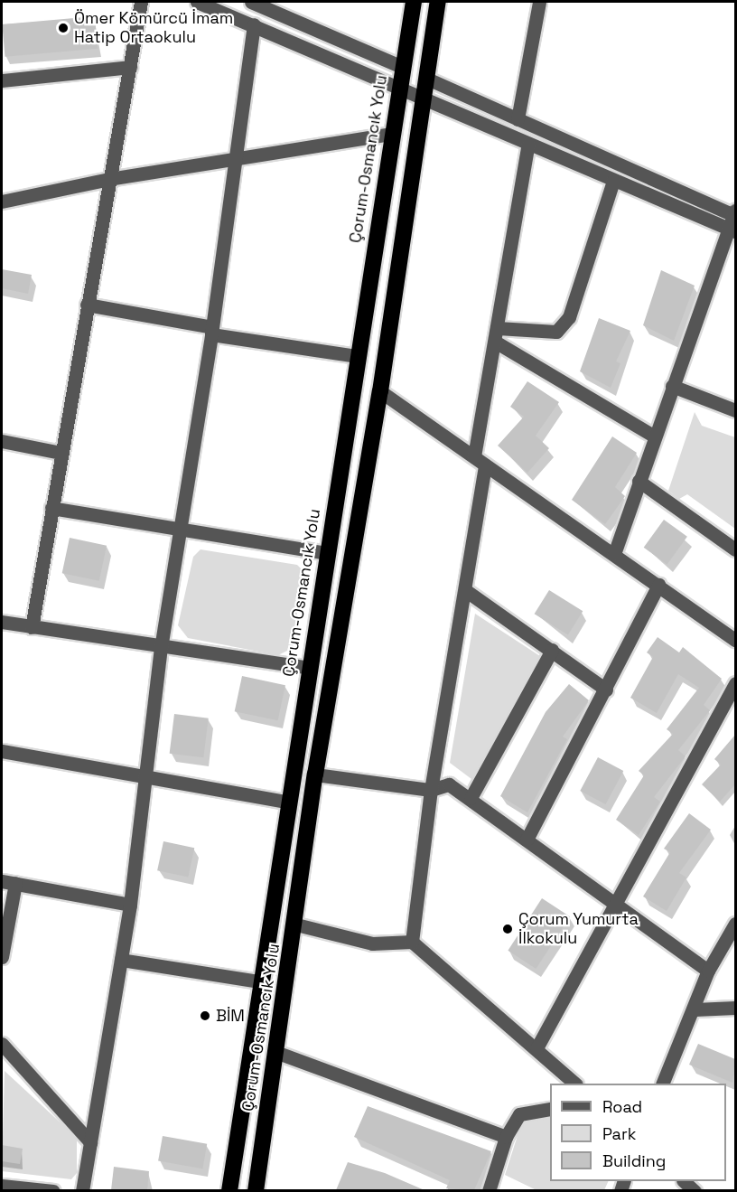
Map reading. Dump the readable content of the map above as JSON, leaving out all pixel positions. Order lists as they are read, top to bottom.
{
  "streets": {
    "highway": ["Çorum-Osmancık Yolu"]
  },
  "places": ["Ömer Kömürcü İmam Hatip Ortaokulu", "Çorum Yumurta İlkokulu", "BİM"],
  "legend": ["Road", "Park", "Building"]
}
